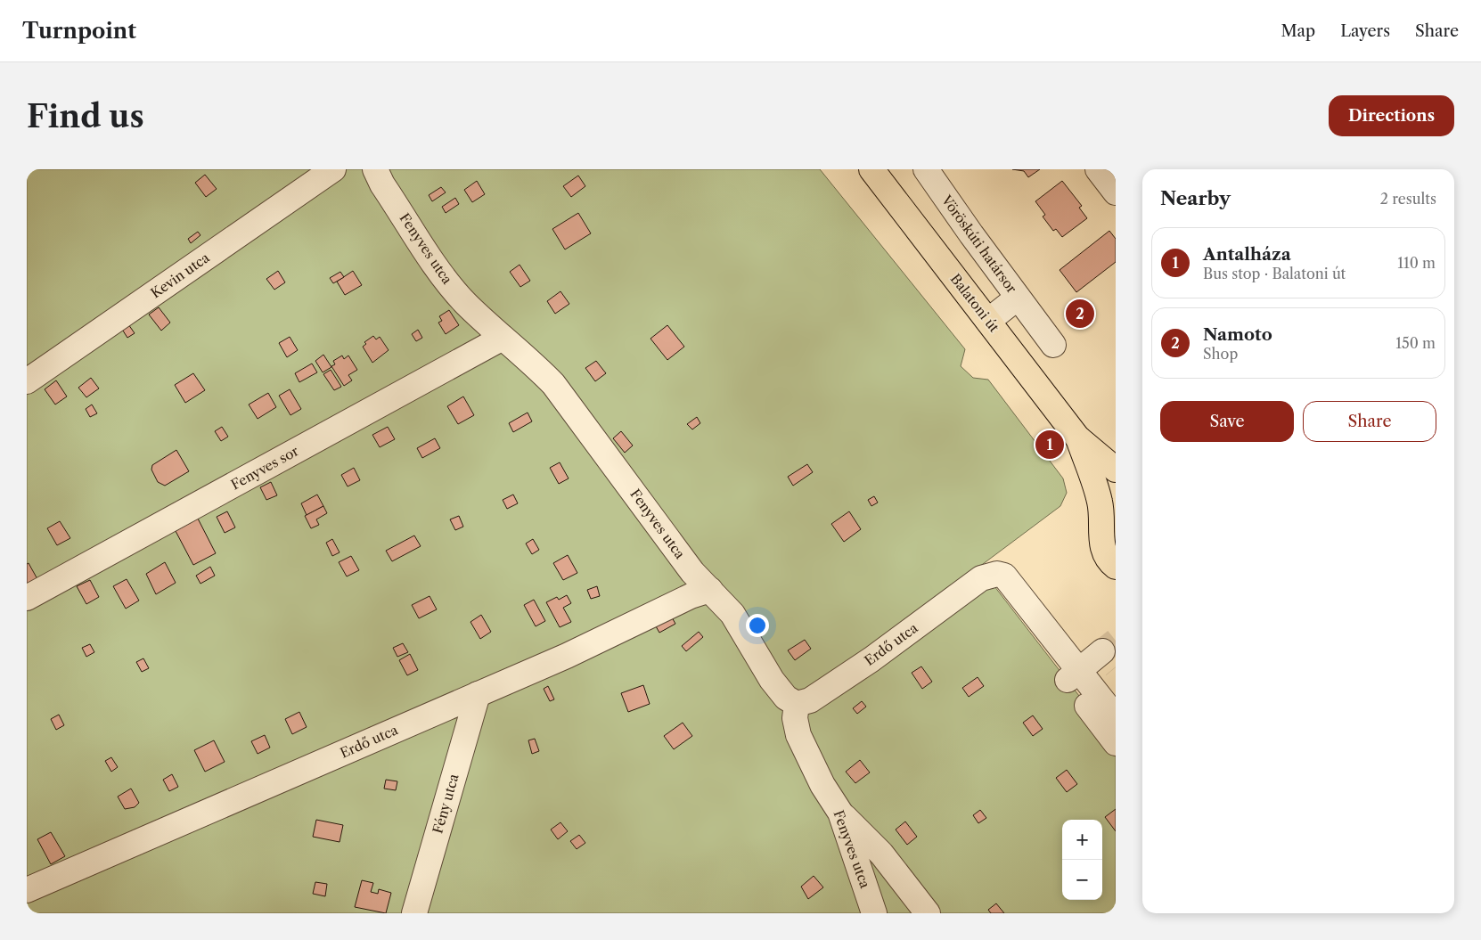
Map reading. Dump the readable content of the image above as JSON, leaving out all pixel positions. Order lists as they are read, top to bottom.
{
  "streets": {
    "main road": ["Balatoni út"],
    "street": [
      "Vöröskúti határsor",
      "Fenyves utca",
      "Kevin utca",
      "Fenyves sor",
      "Erdő utca",
      "Fény utca"
    ]
  },
  "crossings": [
    ["Vöröskúti határsor", "Balatoni út"],
    ["Fenyves utca", "Fenyves sor"],
    ["Fenyves utca", "Erdő utca"],
    ["Erdő utca", "Fény utca"]
  ],
  "page": {
    "header": "Turnpoint",
    "nav": ["Map", "Layers", "Share"],
    "buttons": [
      "Directions",
      ["Save", "Share"]
    ],
    "title": "Find us",
    "heading": ["Nearby", "2 results"],
    "list": [
      {
        "mark": "1",
        "name": "Antalháza",
        "note": "Bus stop · Balatoni út",
        "value": "110 m"
      },
      {
        "mark": "2",
        "name": "Namoto",
        "note": "Shop",
        "value": "150 m"
      }
    ],
    "pins": ["2", "1"],
    "map_buttons": ["+", "−"]
  }
}
